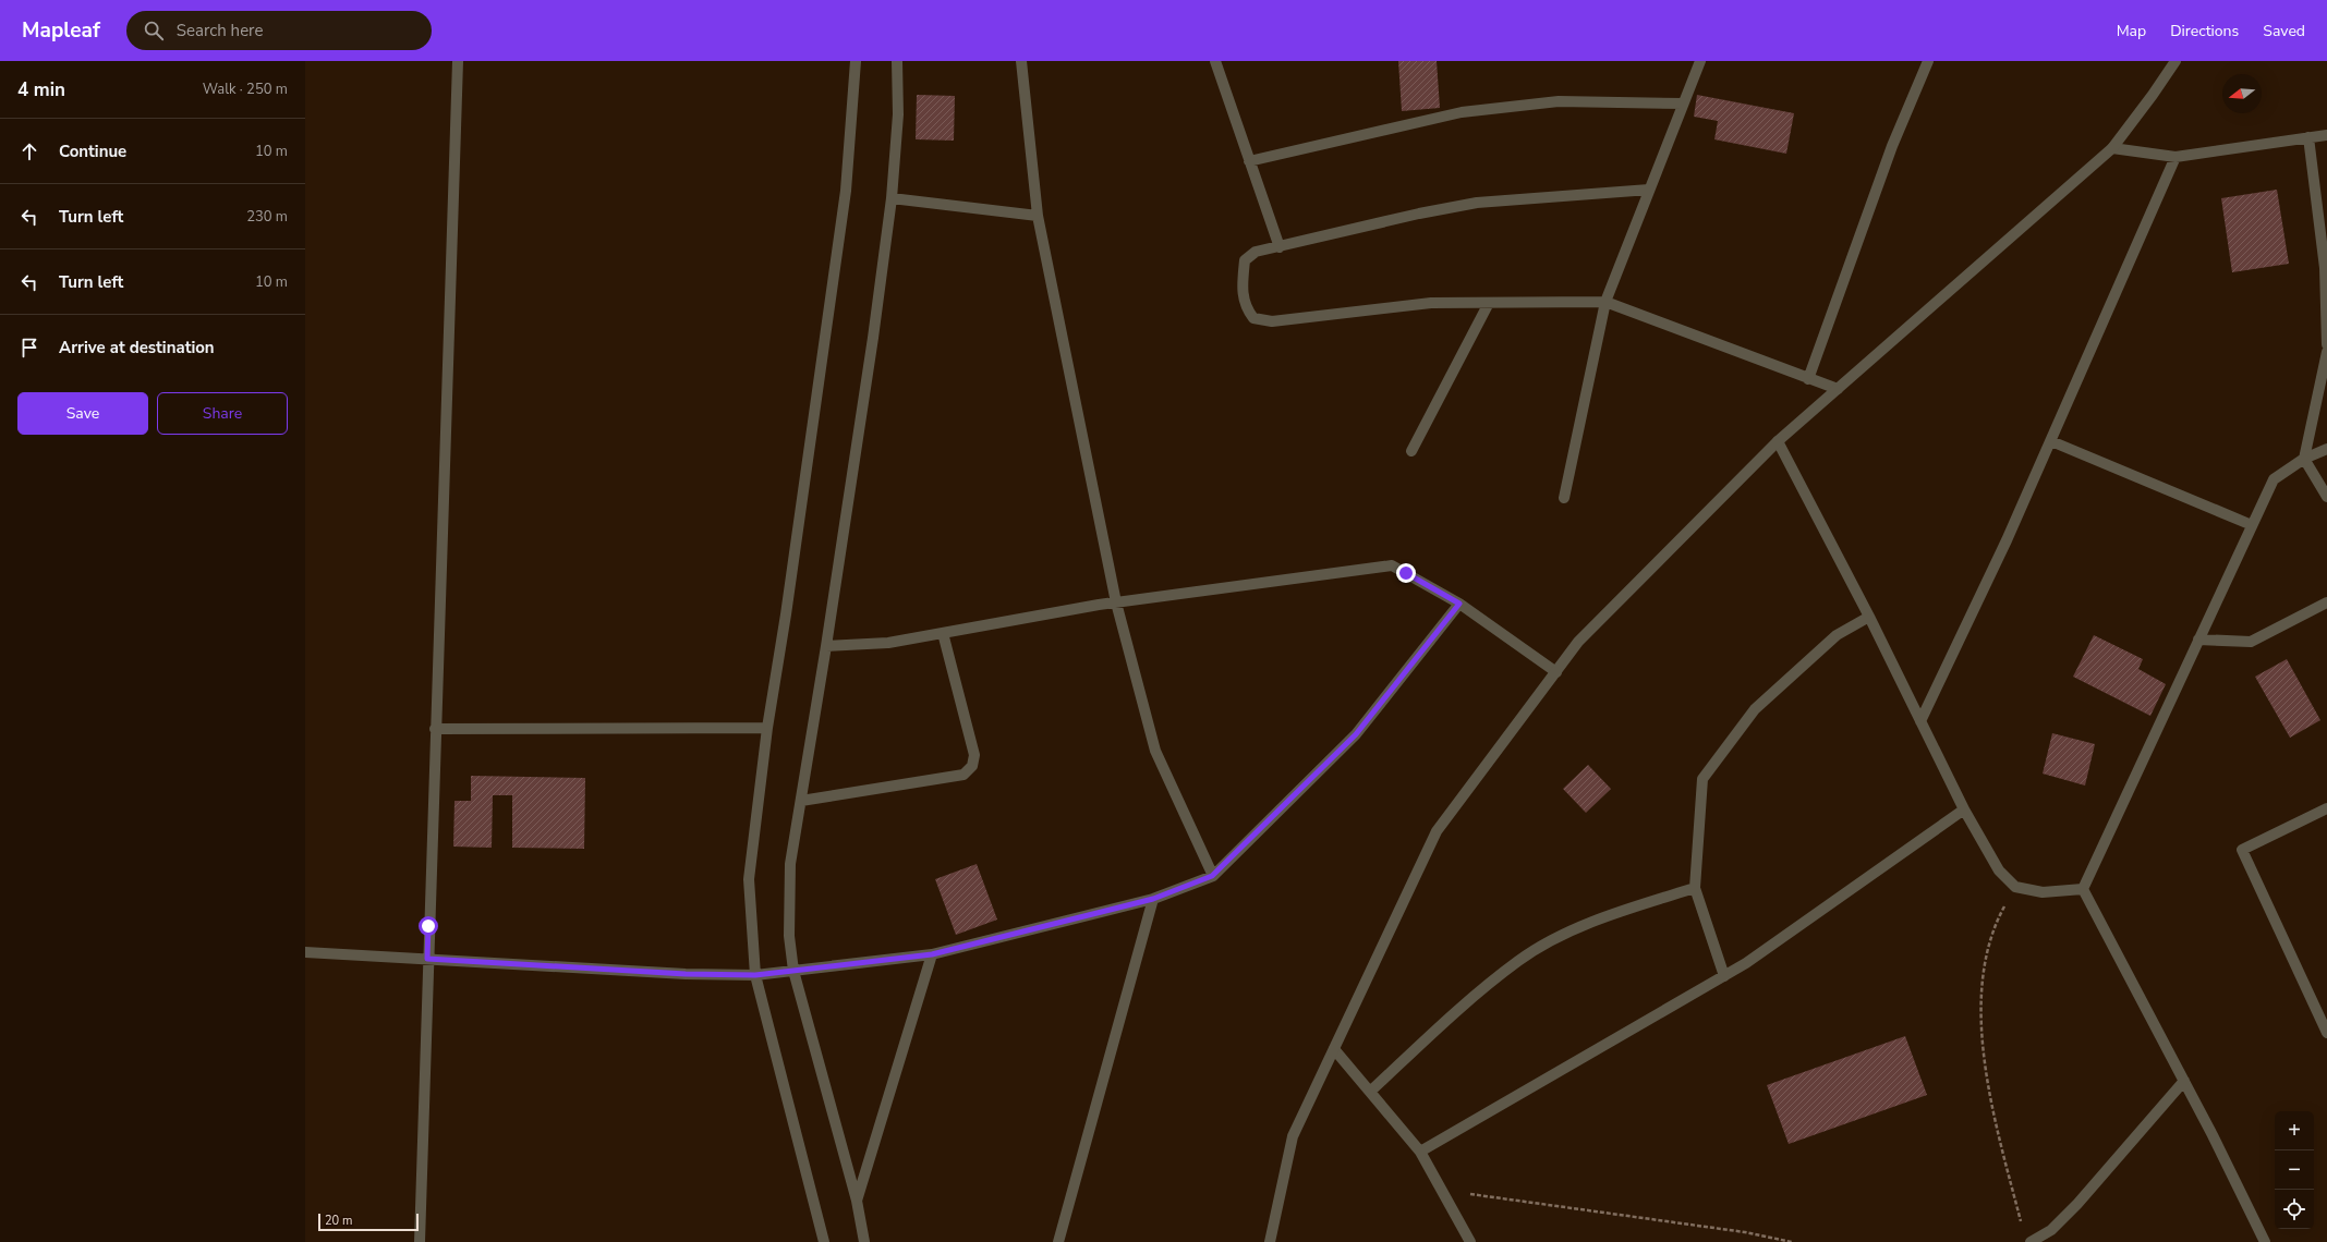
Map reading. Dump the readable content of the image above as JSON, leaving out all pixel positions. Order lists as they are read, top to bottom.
{
  "scale_bar": "20 m",
  "north": "left",
  "page": {
    "header": "Mapleaf",
    "search": "Search here",
    "nav": ["Map", "Directions", "Saved"],
    "heading": ["4 min", "Walk · 250 m"],
    "list": [
      ["Continue", "10 m"],
      ["Turn left", "230 m"],
      ["Turn left", "10 m"],
      "Arrive at destination"
    ],
    "buttons": ["Save", "Share"],
    "map_buttons": ["+", "−"],
    "scale": "20 m"
  }
}
